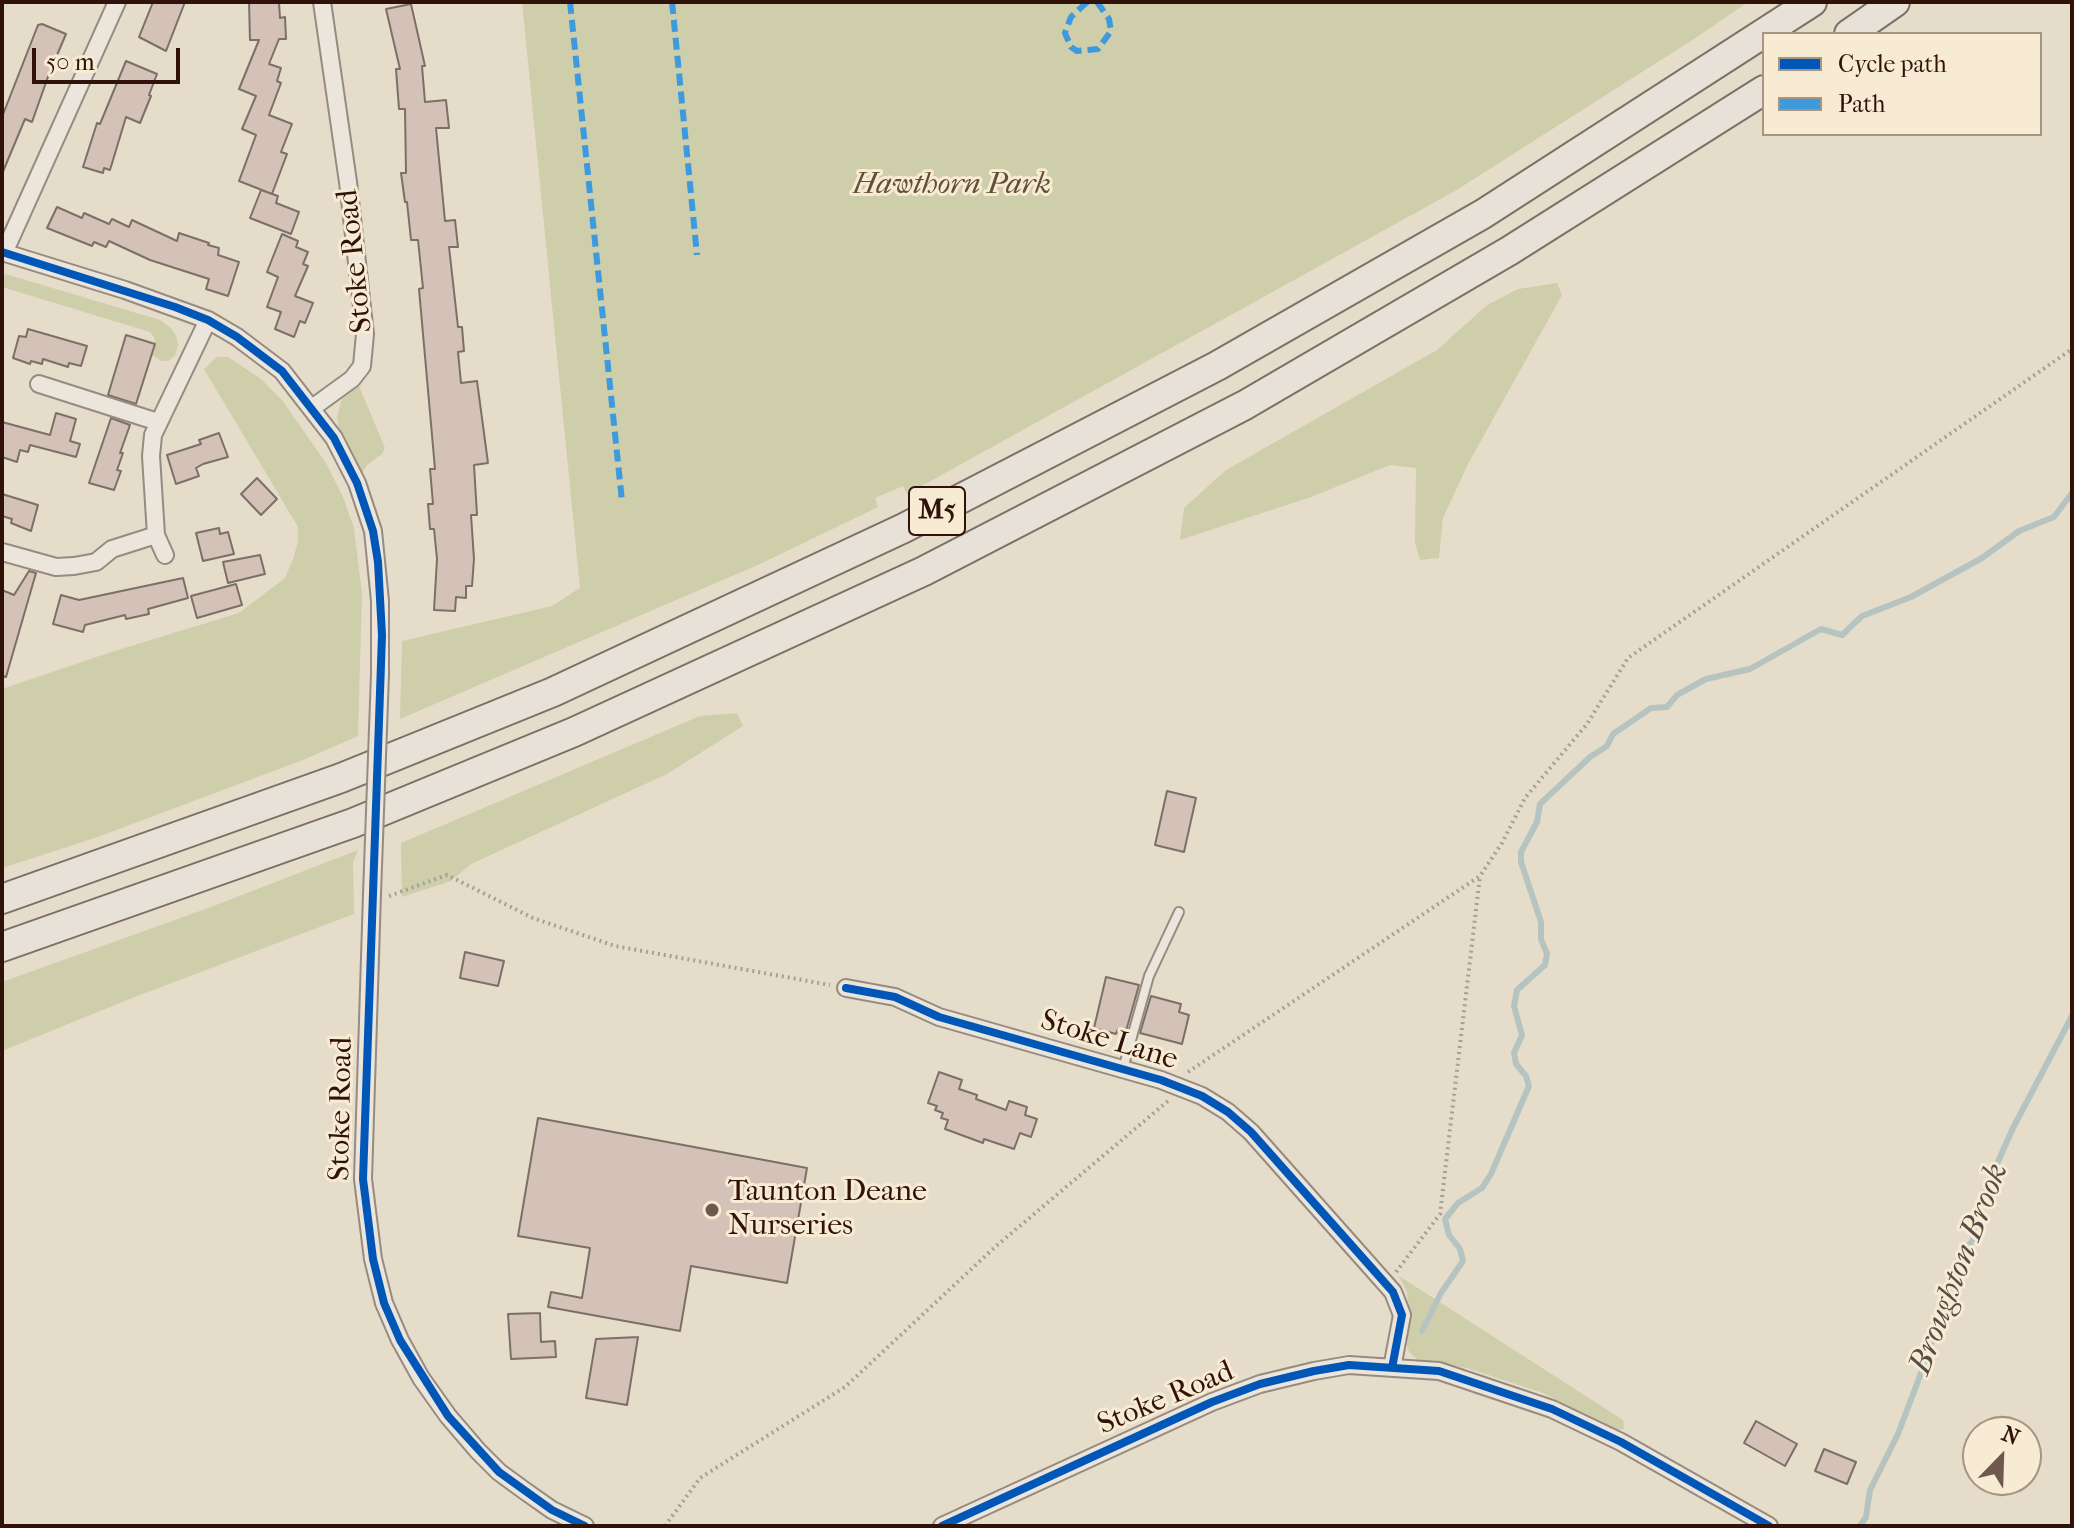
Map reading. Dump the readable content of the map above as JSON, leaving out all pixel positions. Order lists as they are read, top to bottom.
{
  "streets": {
    "highway": ["M5"],
    "street": ["Stoke Road", "Stoke Lane"]
  },
  "crossings": [
    ["Stoke Road", "Stoke Lane"]
  ],
  "water": ["Broughton Brook"],
  "parks": ["Hawthorn Park"],
  "places": ["Taunton Deane Nurseries"],
  "legend": ["Cycle path", "Path"],
  "scale_bar": "50 m",
  "north": "top right"
}
